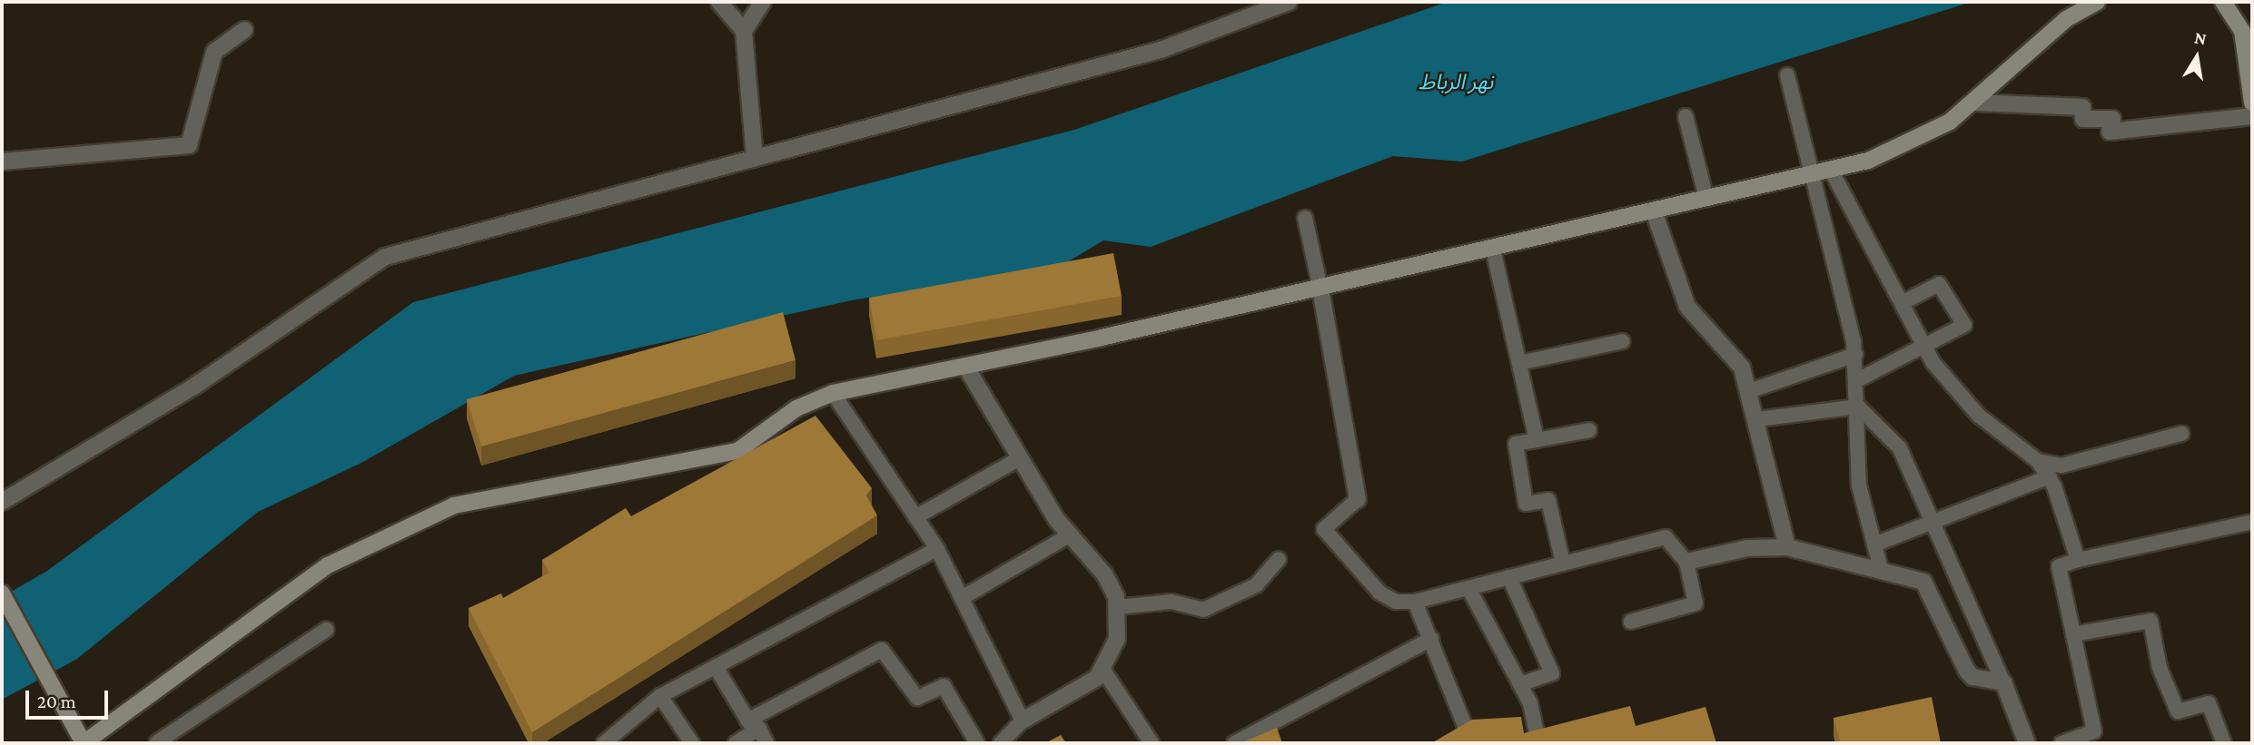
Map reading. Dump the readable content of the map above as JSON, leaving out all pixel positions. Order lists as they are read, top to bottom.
{
  "water": ["نهر الرباط"],
  "scale_bar": "20 m",
  "north": "top"
}
